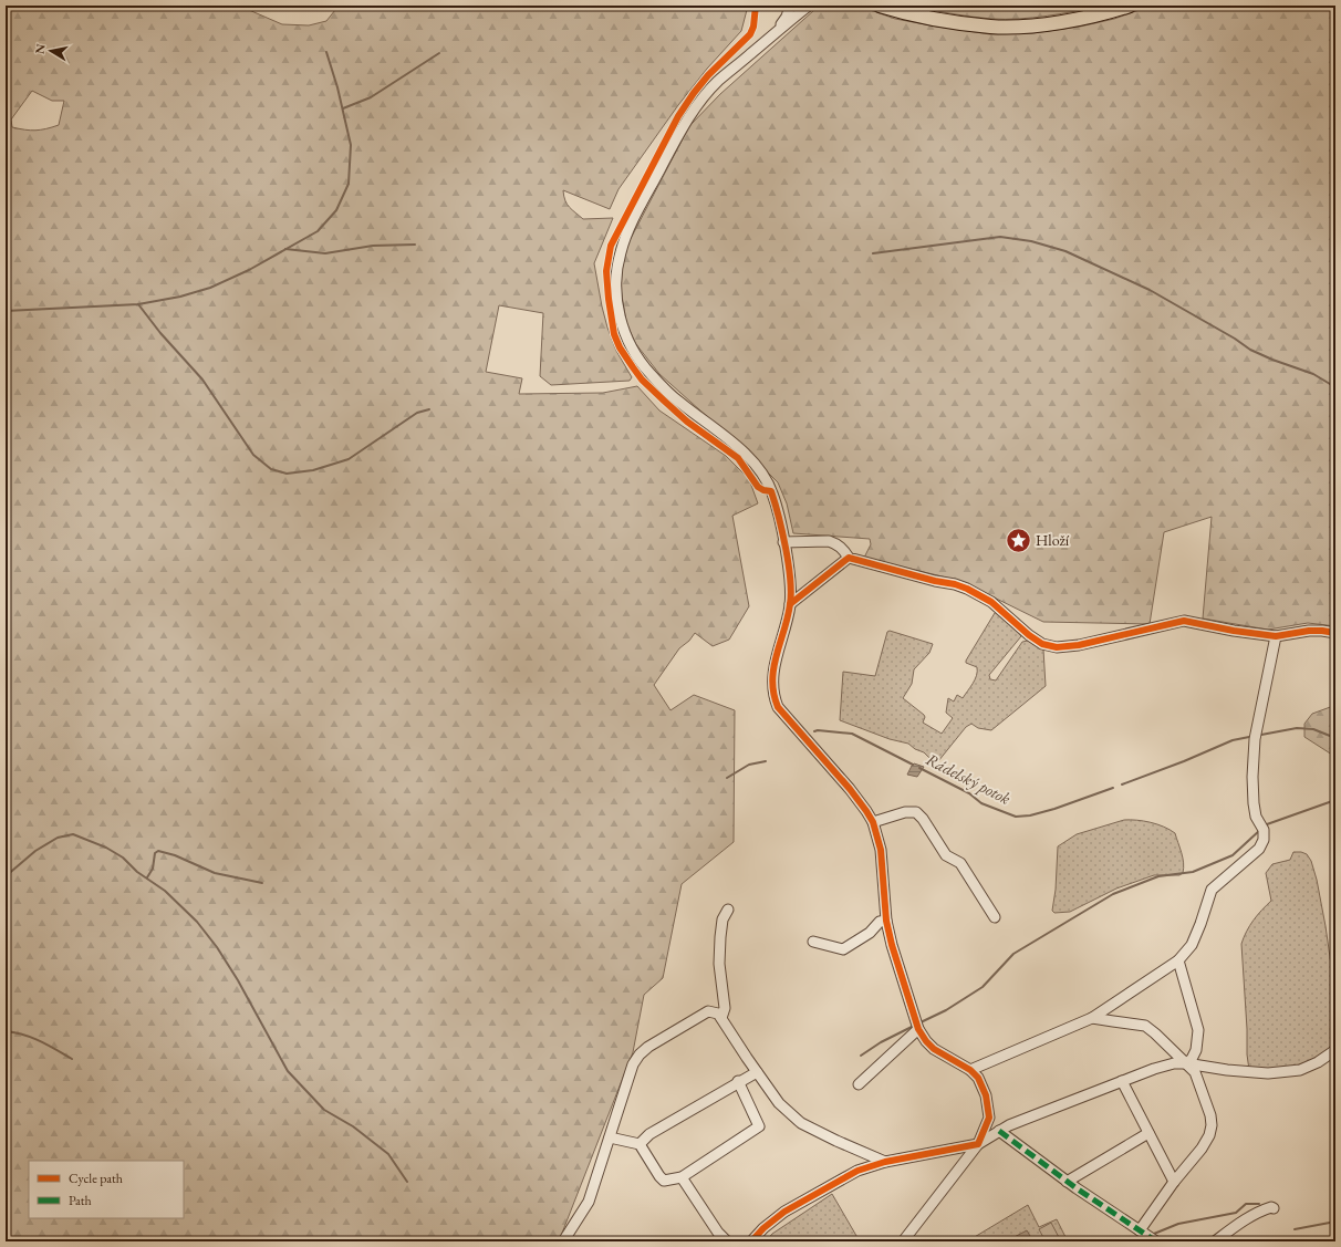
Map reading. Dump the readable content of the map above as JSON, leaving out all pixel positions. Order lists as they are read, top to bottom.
{
  "water": ["Rádelský potok"],
  "places": {
    "place": ["Hloží"]
  },
  "legend": ["Cycle path", "Path"],
  "north": "left"
}
